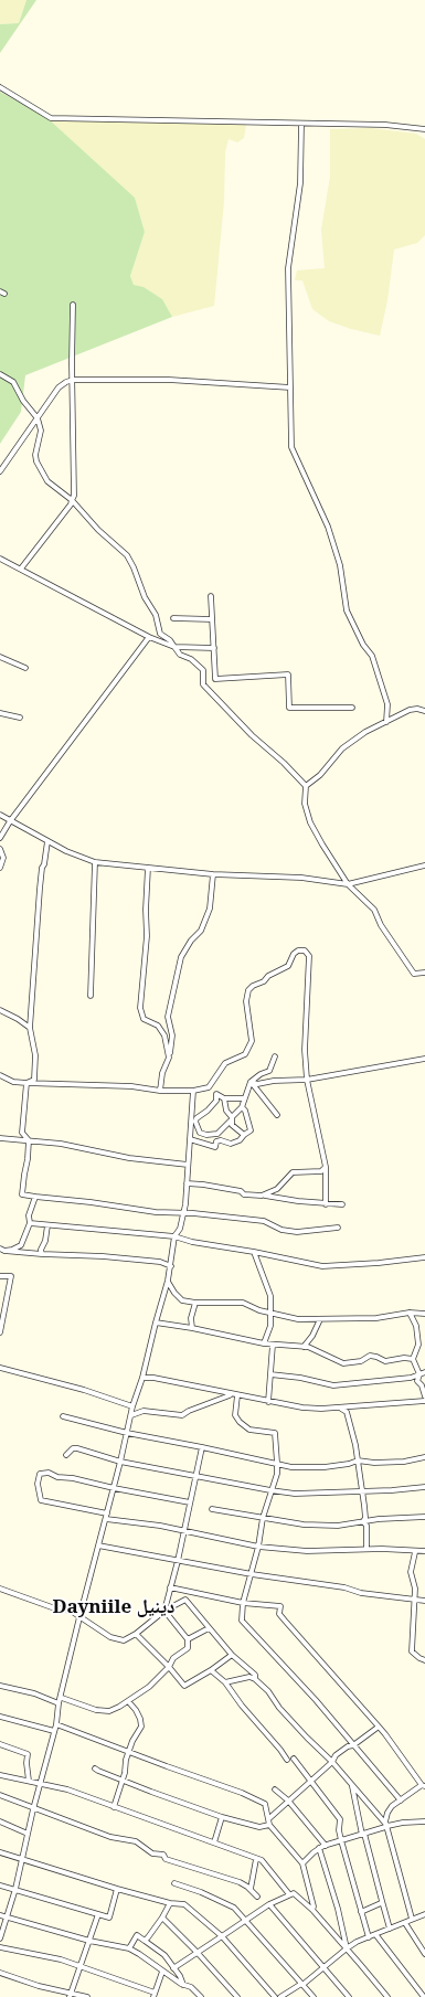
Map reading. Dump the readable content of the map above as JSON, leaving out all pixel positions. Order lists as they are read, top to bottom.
{
  "districts": ["Dayniile دينيل"]
}
